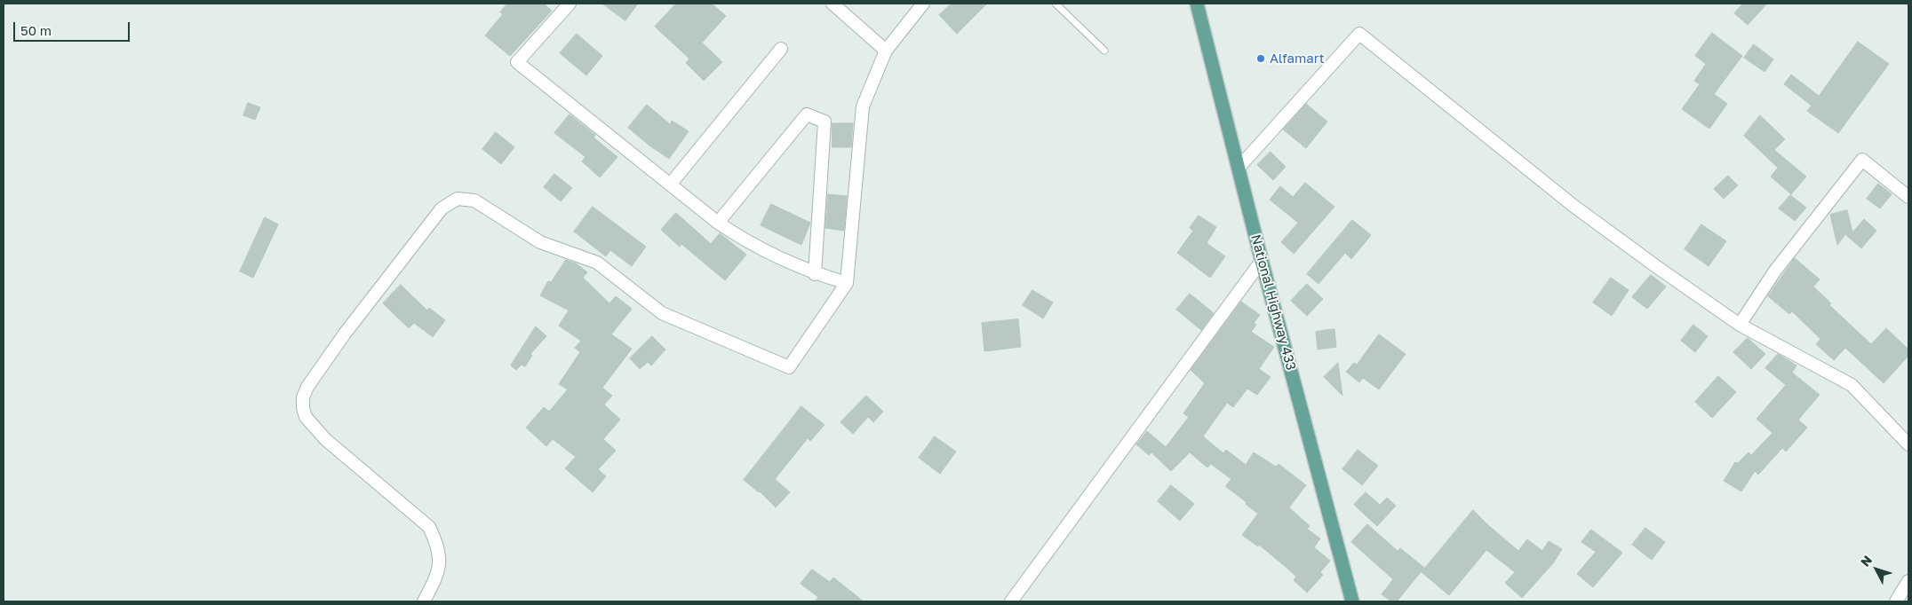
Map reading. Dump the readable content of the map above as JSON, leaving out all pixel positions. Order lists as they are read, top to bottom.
{
  "streets": {
    "main road": ["National Highway 433"]
  },
  "places": ["Alfamart"],
  "scale_bar": "50 m",
  "north": "top left"
}
